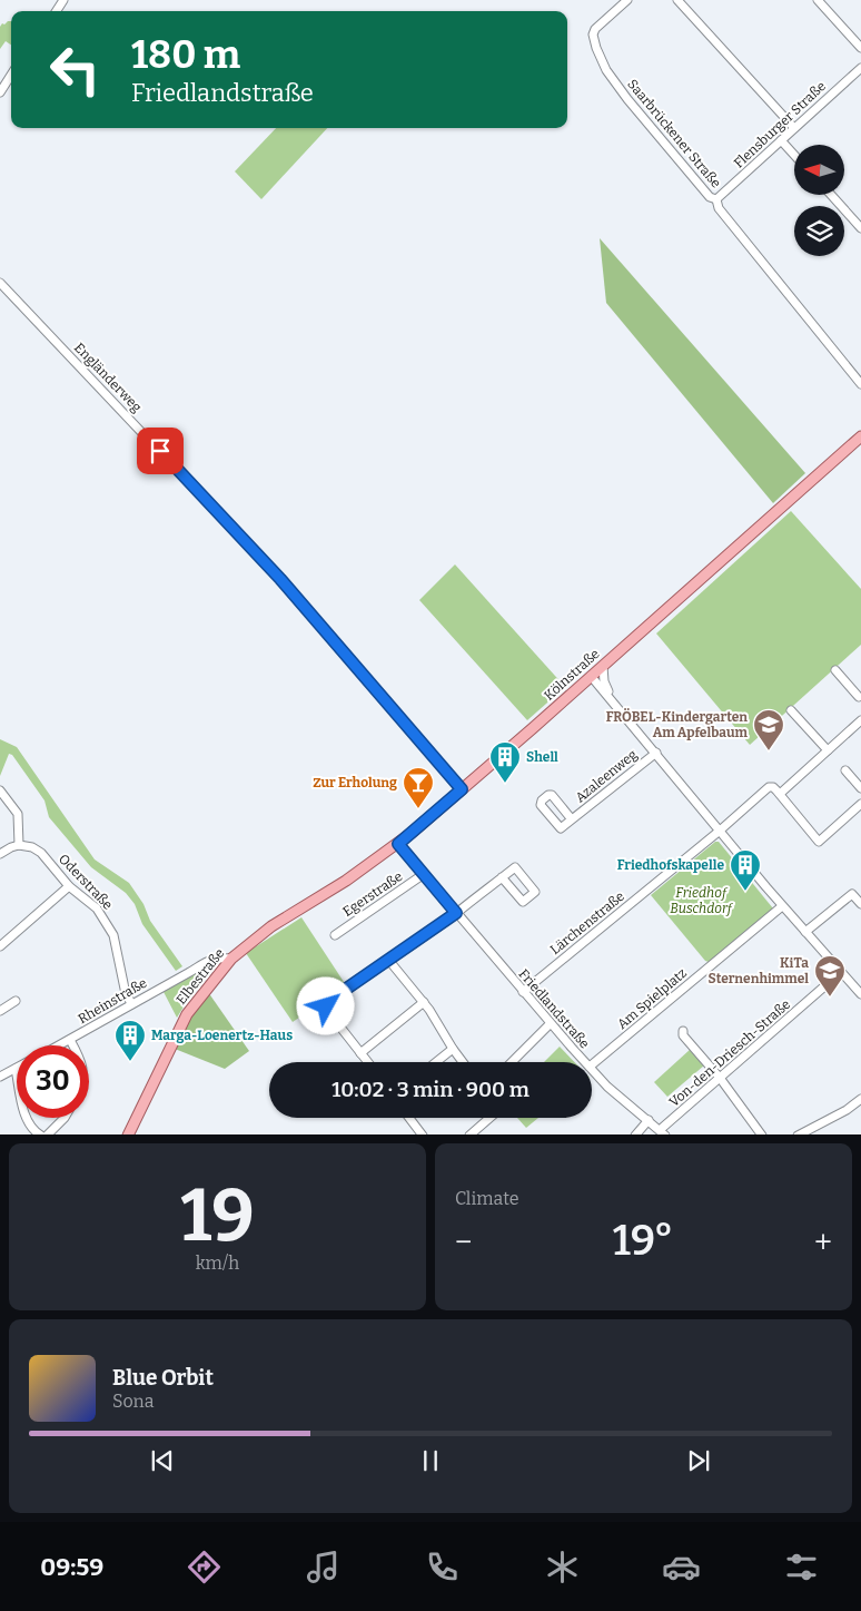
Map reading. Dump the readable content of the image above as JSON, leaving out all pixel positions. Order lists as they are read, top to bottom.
{
  "streets": {
    "main road": ["Kölnstraße", "Elbestraße"],
    "street": [
      "Flensburger Straße",
      "Saarbrückener Straße",
      "Engländerweg",
      "Azaleenweg",
      "Oderstraße",
      "Egerstraße",
      "Lärchenstraße",
      "Am Spielplatz",
      "Rheinstraße",
      "Friedlandstraße",
      "Von-den-Driesch-Straße"
    ]
  },
  "crossings": [
    ["Flensburger Straße", "Saarbrückener Straße"],
    ["Engländerweg", "Kölnstraße"],
    ["Kölnstraße", "Elbestraße"],
    ["Kölnstraße", "Friedlandstraße"],
    ["Oderstraße", "Rheinstraße"],
    ["Egerstraße", "Friedlandstraße"],
    ["Lärchenstraße", "Friedlandstraße"],
    ["Elbestraße", "Rheinstraße"],
    ["Friedlandstraße", "Von-den-Driesch-Straße"]
  ],
  "parks": ["Friedhof Buschdorf"],
  "places": {
    "school or university": ["FRÖBEL-Kindergarten Am Apfelbaum", "KiTa Sternenhimmel"],
    "building": ["Shell", "Friedhofskapelle", "Marga-Loenertz-Haus"],
    "bar": ["Zur Erholung"]
  },
  "north": "left",
  "page": {
    "turn": ["180 m", "Friedlandstraße"],
    "limit": "30",
    "trip": "10:02 · 3 min · 900 m",
    "tile": [
      ["19", "km/h"],
      "Climate"
    ],
    "heat": ["−", "19°", "+"],
    "song": ["Blue Orbit", "Sona"],
    "tabs": "09:59"
  }
}
